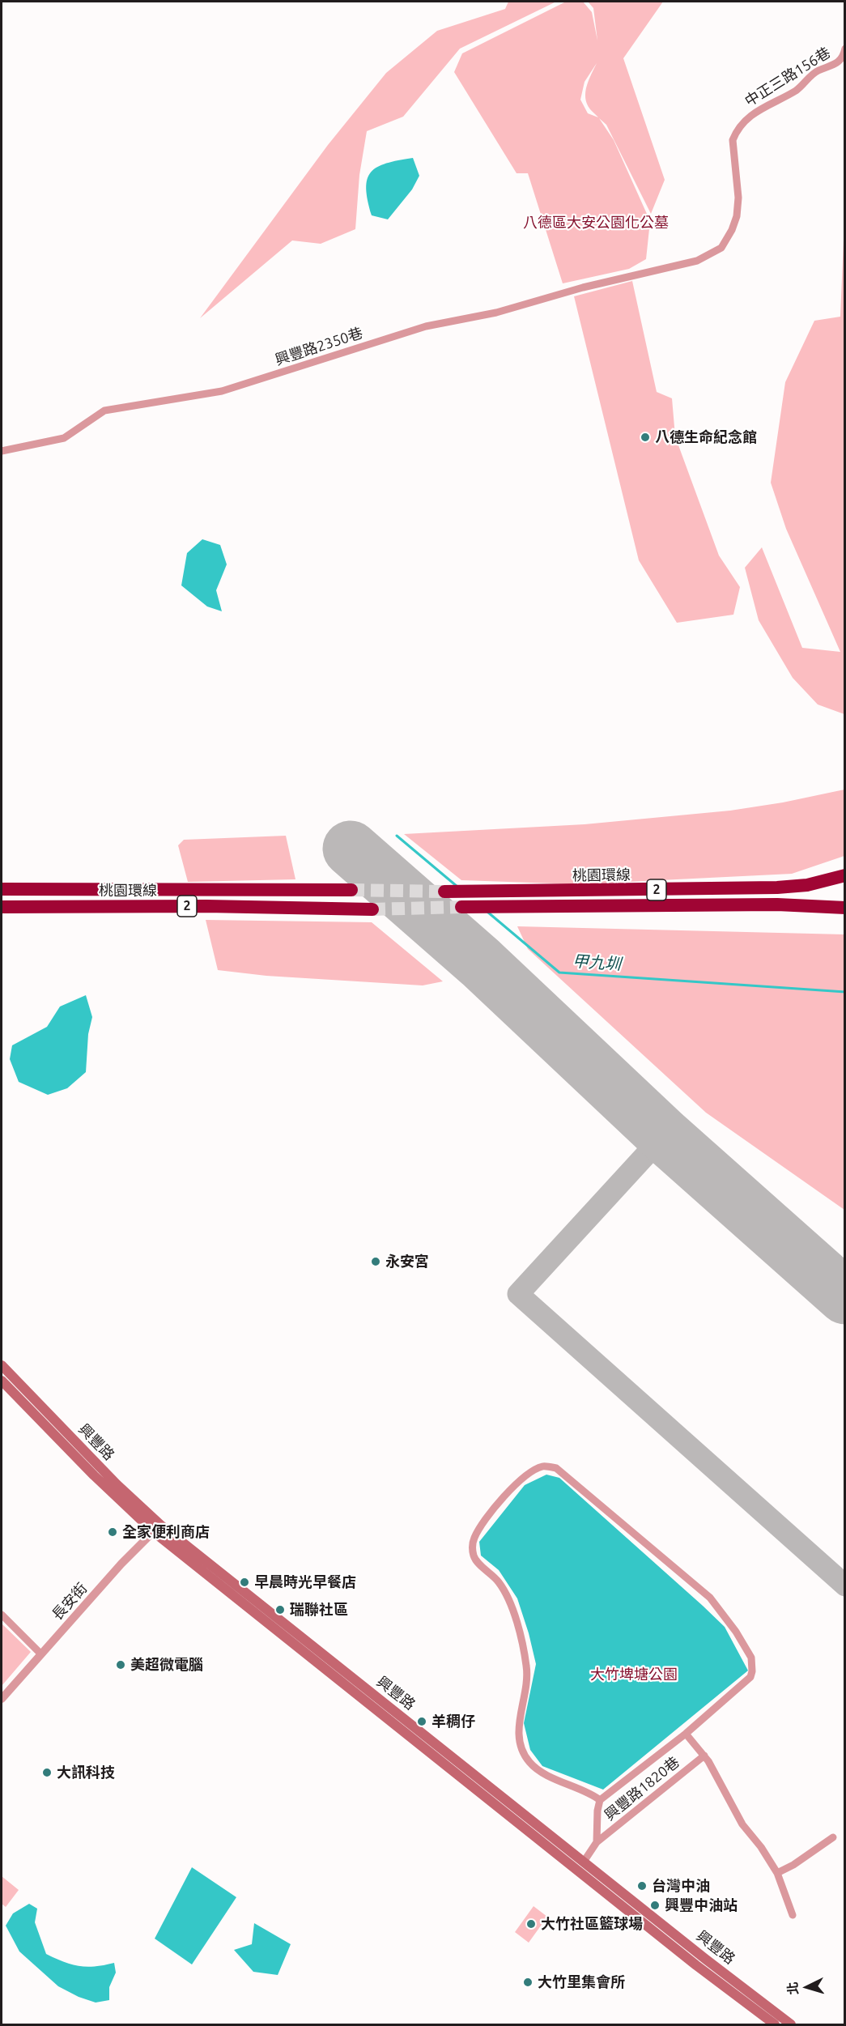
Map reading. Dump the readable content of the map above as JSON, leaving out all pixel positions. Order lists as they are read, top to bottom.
{
  "streets": {
    "highway": ["桃園環線", "2"],
    "main road": ["興豐路"],
    "street": [
      "中正三路156巷",
      "興豐路2350巷",
      "長安街",
      "興豐路1820巷"
    ]
  },
  "crossings": [
    ["中正三路156巷", "興豐路2350巷"],
    ["興豐路", "長安街"]
  ],
  "water": ["甲九圳"],
  "parks": ["八德區大安公園化公墓", "大竹埤塘公園"],
  "places": [
    "八德生命紀念館",
    "永安宮",
    "全家便利商店",
    "早晨時光早餐店",
    "瑞聯社區",
    "美超微電腦",
    "羊稠仔",
    "大訊科技",
    "台灣中油",
    "興豐中油站",
    "大竹社區籃球場",
    "大竹里集會所"
  ],
  "north": "left"
}
